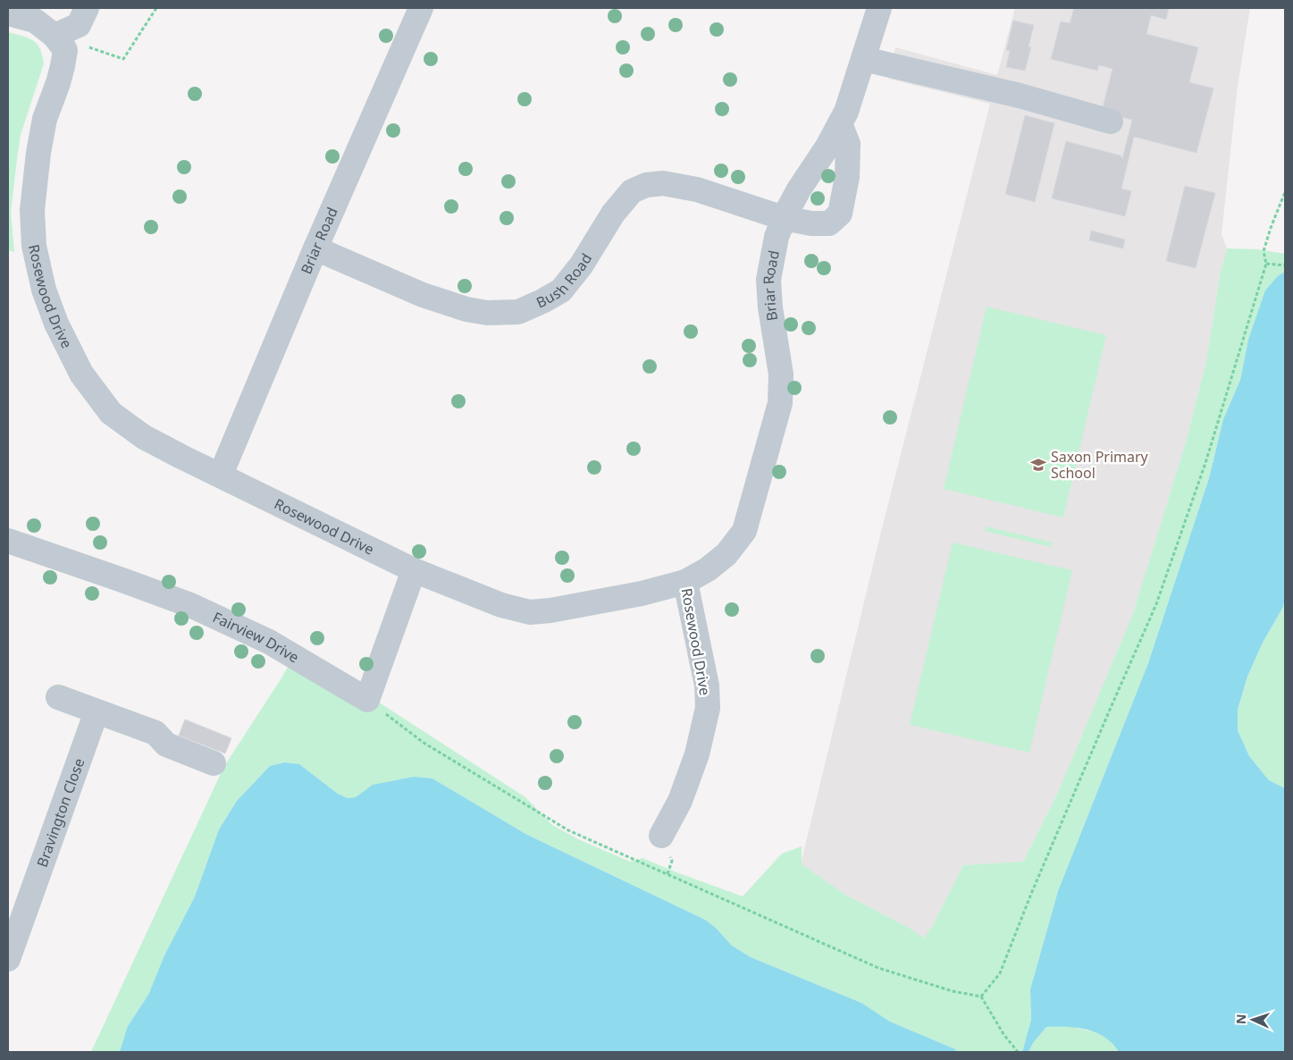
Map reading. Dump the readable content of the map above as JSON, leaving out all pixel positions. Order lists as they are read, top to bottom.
{
  "streets": {
    "street": [
      "Briar Road",
      "Bush Road",
      "Rosewood Drive",
      "Fairview Drive",
      "Bravington Close"
    ]
  },
  "crossings": [
    ["Briar Road", "Bush Road"],
    ["Briar Road", "Rosewood Drive"]
  ],
  "places": {
    "school or university": ["Saxon Primary School"]
  },
  "north": "left"
}
